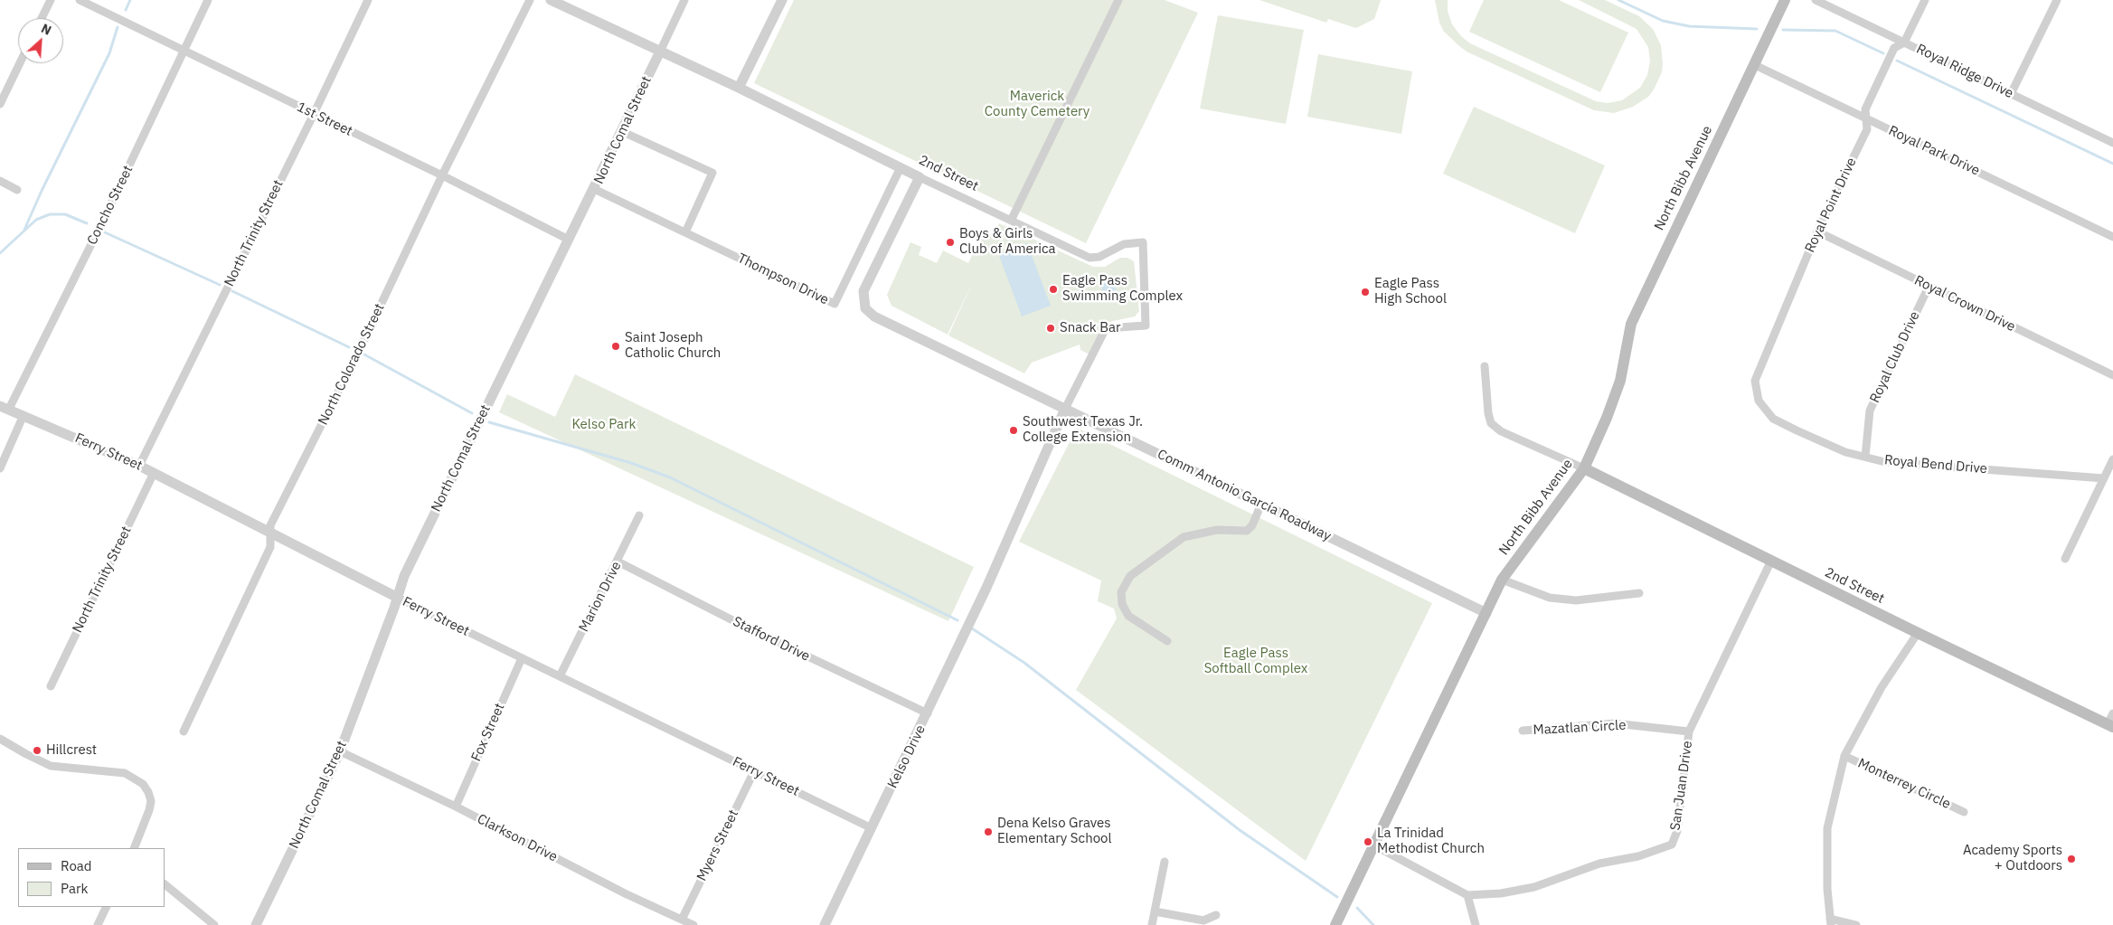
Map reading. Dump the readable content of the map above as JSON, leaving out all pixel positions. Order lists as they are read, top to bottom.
{
  "streets": {
    "main road": ["2nd Street", "North Bibb Avenue"],
    "street": [
      "Royal Ridge Drive",
      "1st Street",
      "North Comal Street",
      "Royal Park Drive",
      "Concho Street",
      "Royal Point Drive",
      "North Trinity Street",
      "Thompson Drive",
      "Royal Crown Drive",
      "Royal Club Drive",
      "North Colorado Street",
      "Ferry Street",
      "Royal Bend Drive",
      "Comm Antonio García Roadway",
      "Marion Drive",
      "Stafford Drive",
      "Mazatlan Circle",
      "Fox Street",
      "Kelso Drive",
      "Monterrey Circle",
      "San Juan Drive",
      "Clarkson Drive",
      "Myers Street"
    ]
  },
  "crossings": [
    ["Royal Ridge Drive", "Royal Point Drive"],
    ["1st Street", "North Comal Street"],
    ["1st Street", "Concho Street"],
    ["1st Street", "North Trinity Street"],
    ["1st Street", "North Colorado Street"],
    ["North Comal Street", "2nd Street"],
    ["North Comal Street", "Thompson Drive"],
    ["North Comal Street", "Ferry Street"],
    ["North Comal Street", "Clarkson Drive"],
    ["Royal Park Drive", "North Bibb Avenue"],
    ["Royal Park Drive", "Royal Point Drive"],
    ["2nd Street", "North Bibb Avenue"],
    ["2nd Street", "Thompson Drive"],
    ["2nd Street", "Comm Antonio García Roadway"],
    ["2nd Street", "Kelso Drive"],
    ["2nd Street", "San Juan Drive"],
    ["North Bibb Avenue", "Comm Antonio García Roadway"],
    ["Concho Street", "Ferry Street"],
    ["Royal Point Drive", "Royal Crown Drive"],
    ["Royal Point Drive", "Royal Bend Drive"],
    ["North Trinity Street", "Ferry Street"],
    ["Royal Crown Drive", "Royal Club Drive"],
    ["Royal Club Drive", "Royal Bend Drive"],
    ["North Colorado Street", "Ferry Street"],
    ["Ferry Street", "Marion Drive"],
    ["Ferry Street", "Fox Street"],
    ["Ferry Street", "Kelso Drive"],
    ["Ferry Street", "Myers Street"],
    ["Comm Antonio García Roadway", "Kelso Drive"],
    ["Marion Drive", "Stafford Drive"],
    ["Stafford Drive", "Kelso Drive"],
    ["Mazatlan Circle", "San Juan Drive"],
    ["Fox Street", "Clarkson Drive"],
    ["Clarkson Drive", "Myers Street"]
  ],
  "parks": ["Maverick County Cemetery", "Kelso Park", "Eagle Pass Softball Complex"],
  "places": [
    "Boys & Girls Club of America",
    "Eagle Pass Swimming Complex",
    "Eagle Pass High School",
    "Snack Bar",
    "Saint Joseph Catholic Church",
    "Southwest Texas Jr. College Extension",
    "Hillcrest",
    "Dena Kelso Graves Elementary School",
    "La Trinidad Methodist Church",
    "Academy Sports + Outdoors"
  ],
  "legend": ["Road", "Park"],
  "north": "top right"
}
